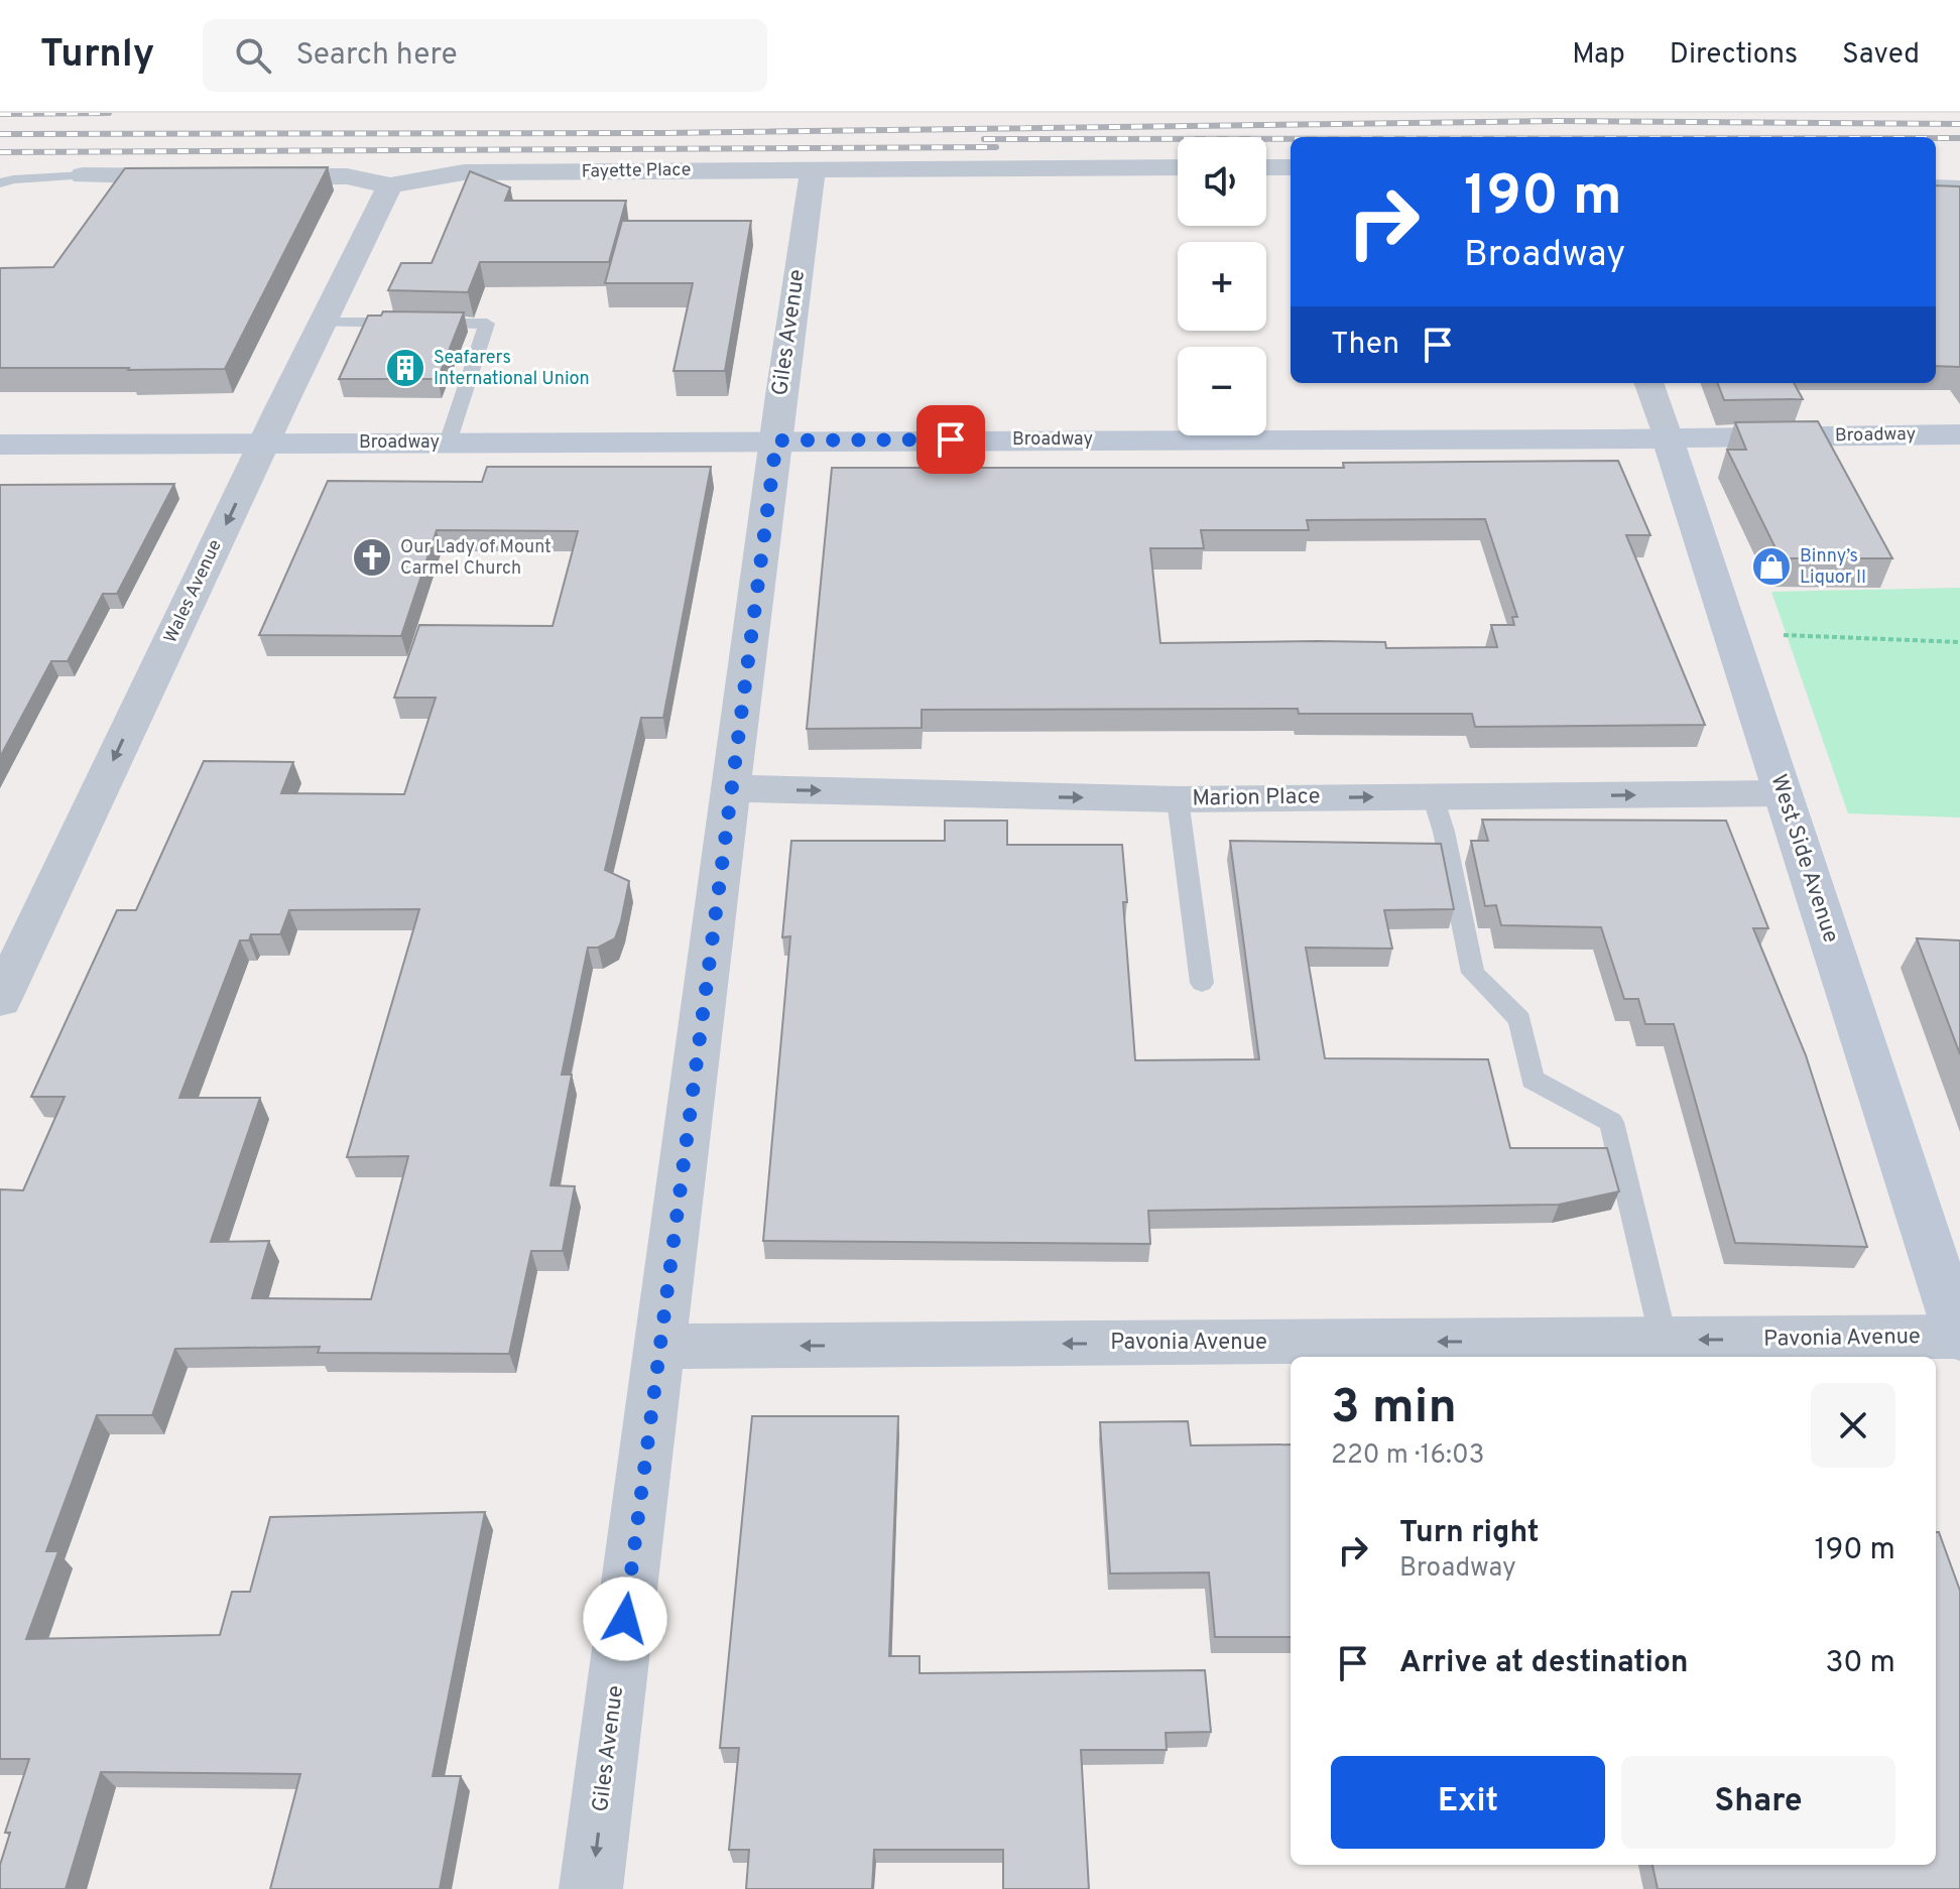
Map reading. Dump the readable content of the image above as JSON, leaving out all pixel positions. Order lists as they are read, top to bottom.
{
  "streets": {
    "street": [
      "Fayette Place",
      "Giles Avenue",
      "Broadway",
      "Wales Avenue",
      "Marion Place",
      "West Side Avenue",
      "Pavonia Avenue"
    ]
  },
  "crossings": [
    ["Fayette Place", "Giles Avenue"],
    ["Fayette Place", "Wales Avenue"],
    ["Giles Avenue", "Broadway"],
    ["Giles Avenue", "Marion Place"],
    ["Giles Avenue", "Pavonia Avenue"],
    ["Broadway", "Wales Avenue"],
    ["Broadway", "West Side Avenue"],
    ["Marion Place", "West Side Avenue"],
    ["West Side Avenue", "Pavonia Avenue"]
  ],
  "one_way": ["Wales Avenue", "Marion Place", "Pavonia Avenue"],
  "places": {
    "building": ["Seafarers International Union"],
    "church": ["Our Lady of Mount Carmel Church"],
    "shop": ["Binny’s Liquor II"]
  },
  "page": {
    "header": "Turnly",
    "search": "Search here",
    "nav": ["Map", "Directions", "Saved"],
    "map_buttons": ["+", "−"],
    "turn": ["190 m", "Broadway"],
    "then": "Then",
    "heading": ["3 min", "220 m · 16:03"],
    "list": [
      {
        "name": "Turn right",
        "note": "Broadway",
        "value": "190 m"
      },
      {
        "name": "Arrive at destination",
        "value": "30 m"
      }
    ],
    "buttons": ["Exit", "Share"]
  }
}
